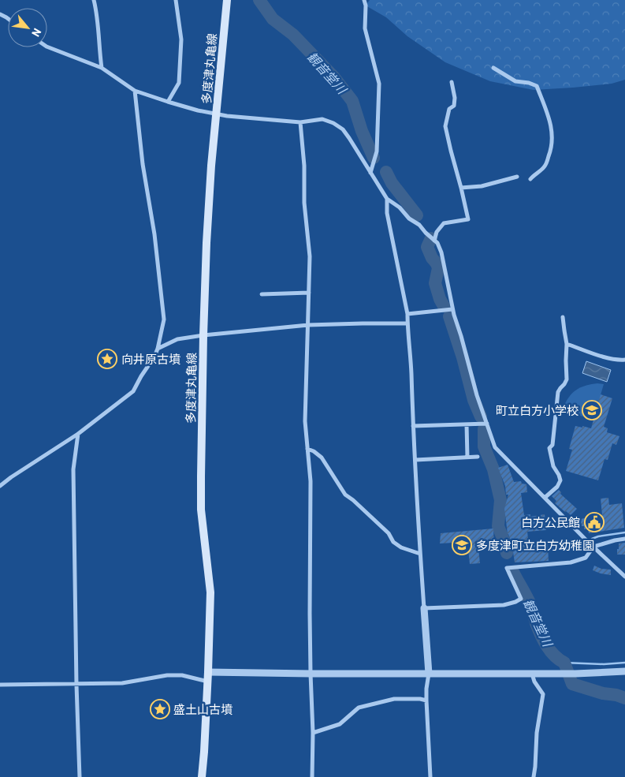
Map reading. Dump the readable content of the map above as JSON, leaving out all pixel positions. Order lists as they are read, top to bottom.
{
  "streets": {
    "main road": ["多度津丸亀線"]
  },
  "water": ["観音堂川"],
  "places": {
    "place": ["向井原古墳", "盛土山古墳"],
    "school or university": ["町立白方小学校", "多度津町立白方幼稚園"],
    "public building": ["白方公民館"]
  },
  "north": "bottom right"
}
